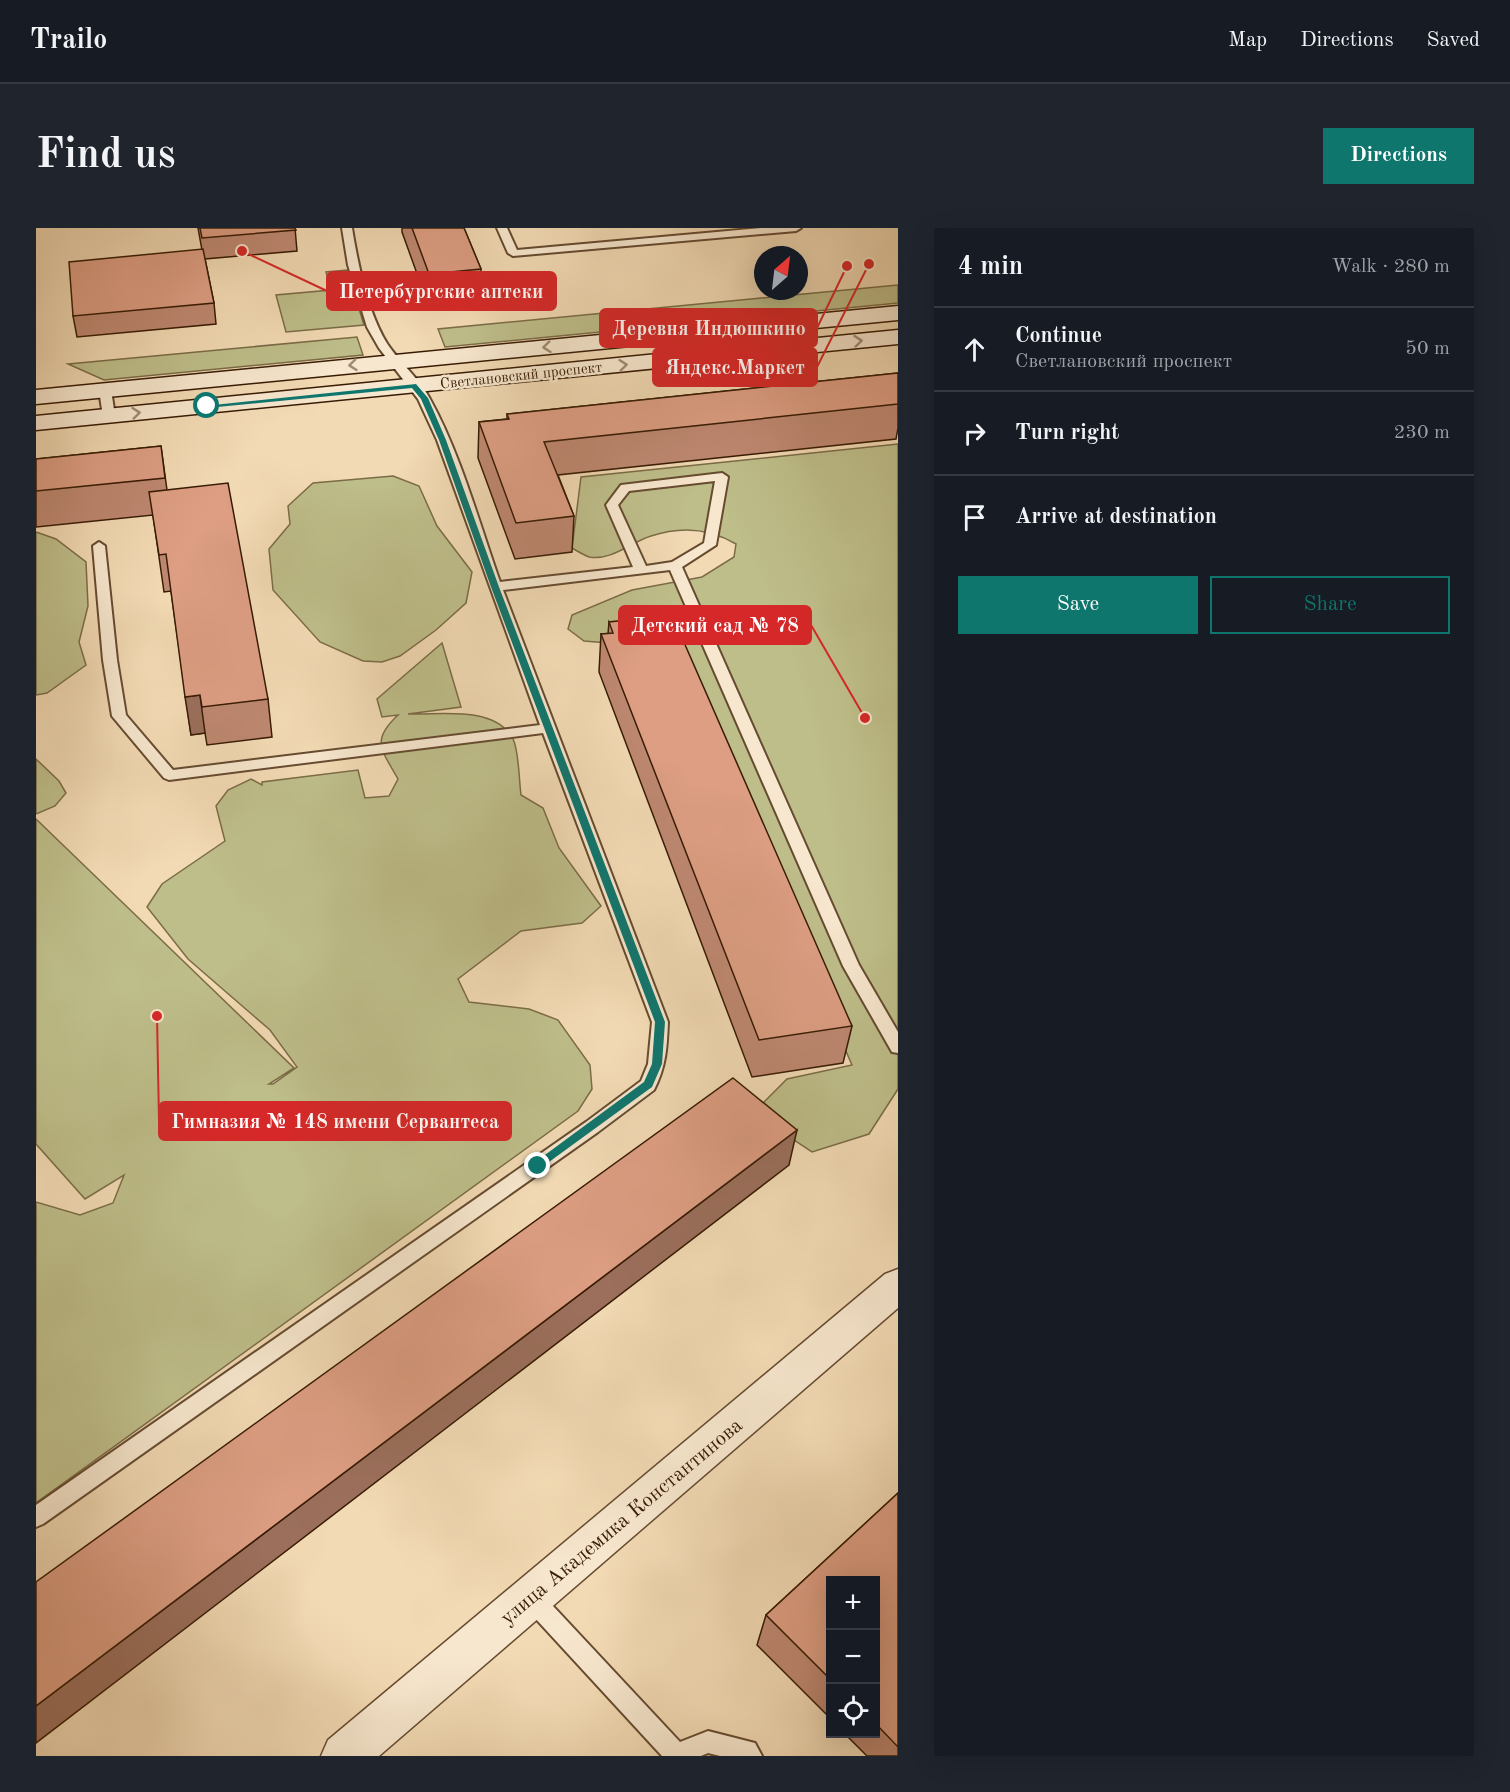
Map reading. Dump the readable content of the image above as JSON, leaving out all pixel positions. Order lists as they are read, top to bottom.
{
  "streets": {
    "main road": ["Светлановский проспект", "улица Академика Константинова"]
  },
  "places": [
    "Петербургские аптеки",
    "Яндекс.Маркет",
    "Деревня Индюшкино",
    "Детский сад № 78",
    "Гимназия № 148 имени Сервантеса"
  ],
  "north": "top right",
  "page": {
    "header": "Trailo",
    "nav": ["Map", "Directions", "Saved"],
    "buttons": [
      "Directions",
      ["Save", "Share"]
    ],
    "title": "Find us",
    "heading": ["4 min", "Walk · 280 m"],
    "list": [
      ["Continue", "Светлановский проспект", "50 m"],
      ["Turn right", "230 m"],
      "Arrive at destination"
    ],
    "map_buttons": ["+", "−"]
  }
}
